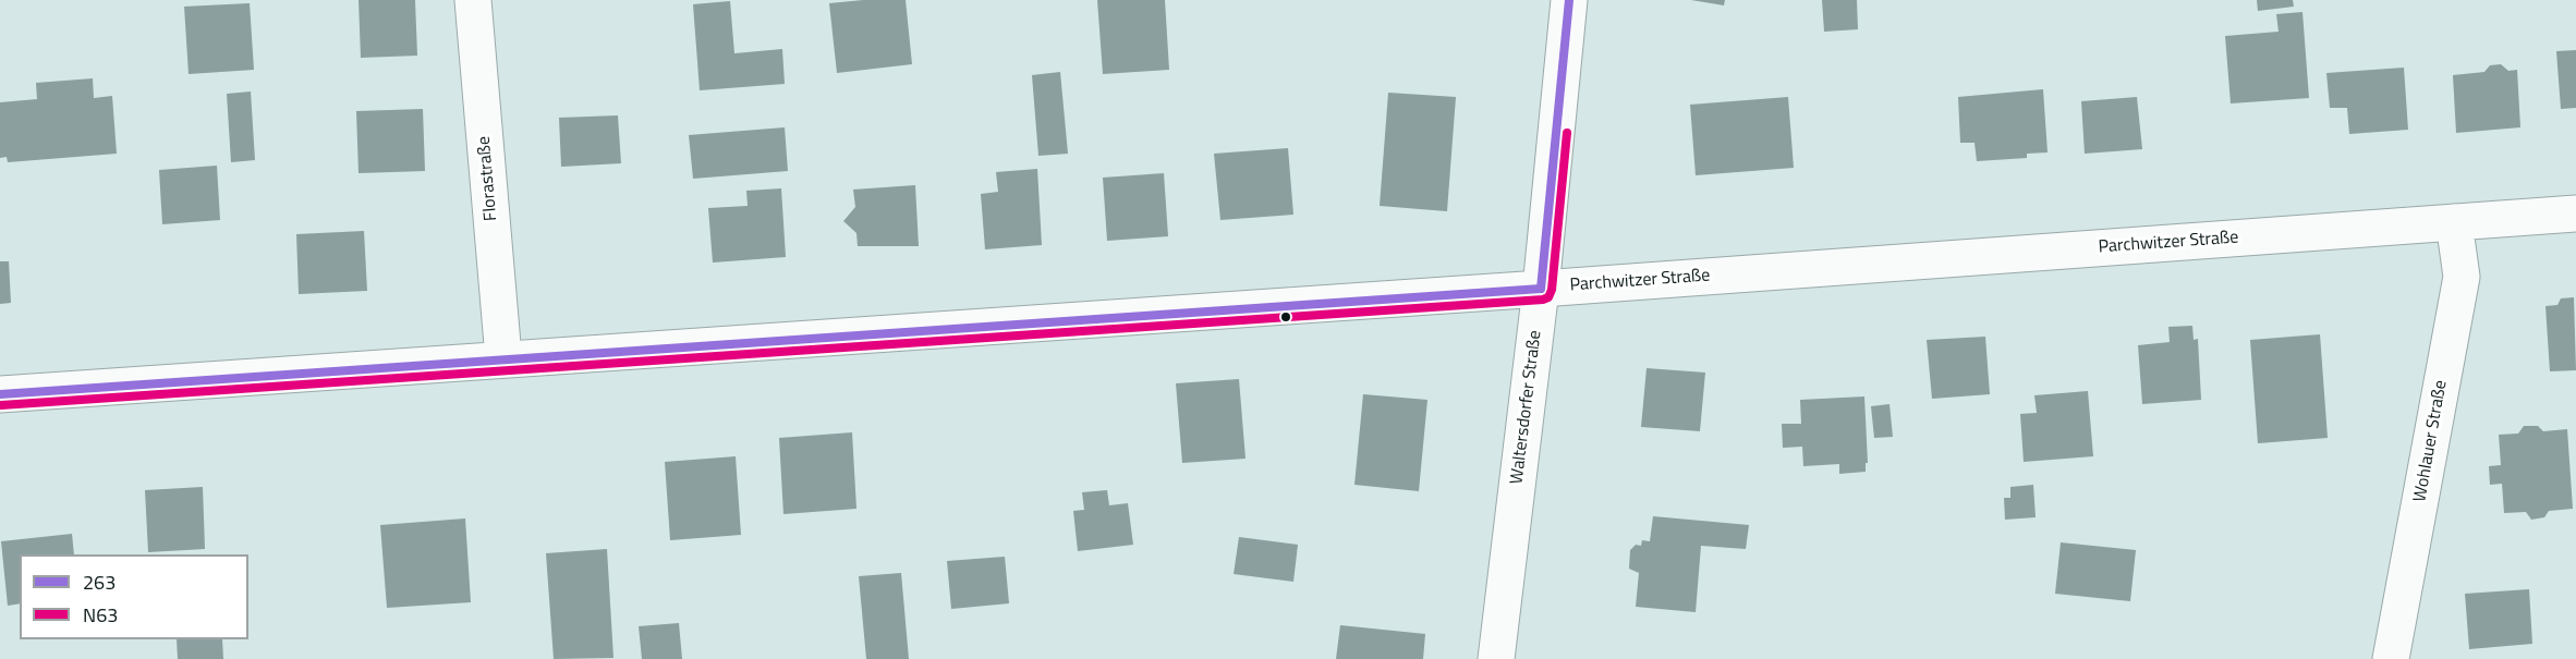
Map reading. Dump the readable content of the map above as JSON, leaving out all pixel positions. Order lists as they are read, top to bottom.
{
  "streets": {
    "street": [
      "Florastraße",
      "Parchwitzer Straße",
      "Waltersdorfer Straße",
      "Wohlauer Straße"
    ]
  },
  "crossings": [
    ["Florastraße", "Parchwitzer Straße"],
    ["Parchwitzer Straße", "Waltersdorfer Straße"],
    ["Parchwitzer Straße", "Wohlauer Straße"]
  ],
  "lines": ["transit line 263", "transit line N63"],
  "legend": ["263", "N63"]
}
